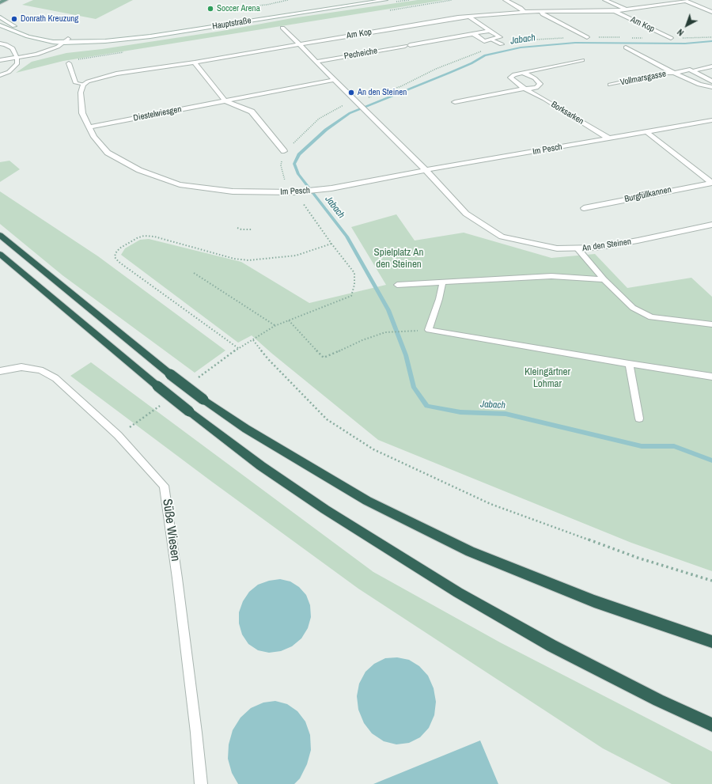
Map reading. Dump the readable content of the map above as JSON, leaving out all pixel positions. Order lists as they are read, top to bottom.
{
  "streets": {
    "street": [
      "Hauptstraße",
      "Am Kop",
      "Pecheiche",
      "Vollmarsgasse",
      "Borksarken",
      "Diestelwiesgen",
      "Im Pesch",
      "Burgfüllkannen",
      "An den Steinen"
    ],
    "lane": ["Süße Wiesen"]
  },
  "crossings": [
    ["Am Kop", "An den Steinen"],
    ["Pecheiche", "An den Steinen"],
    ["Borksarken", "Im Pesch"],
    ["Diestelwiesgen", "Im Pesch"],
    ["Diestelwiesgen", "An den Steinen"],
    ["Im Pesch", "Burgfüllkannen"],
    ["Im Pesch", "An den Steinen"]
  ],
  "water": ["Jabach"],
  "parks": ["Spielplatz An den Steinen", "Kleingärtner Lohmar"],
  "places": ["Soccer Arena", "Donrath Kreuzung", "An den Steinen"],
  "north": "bottom left"
}
